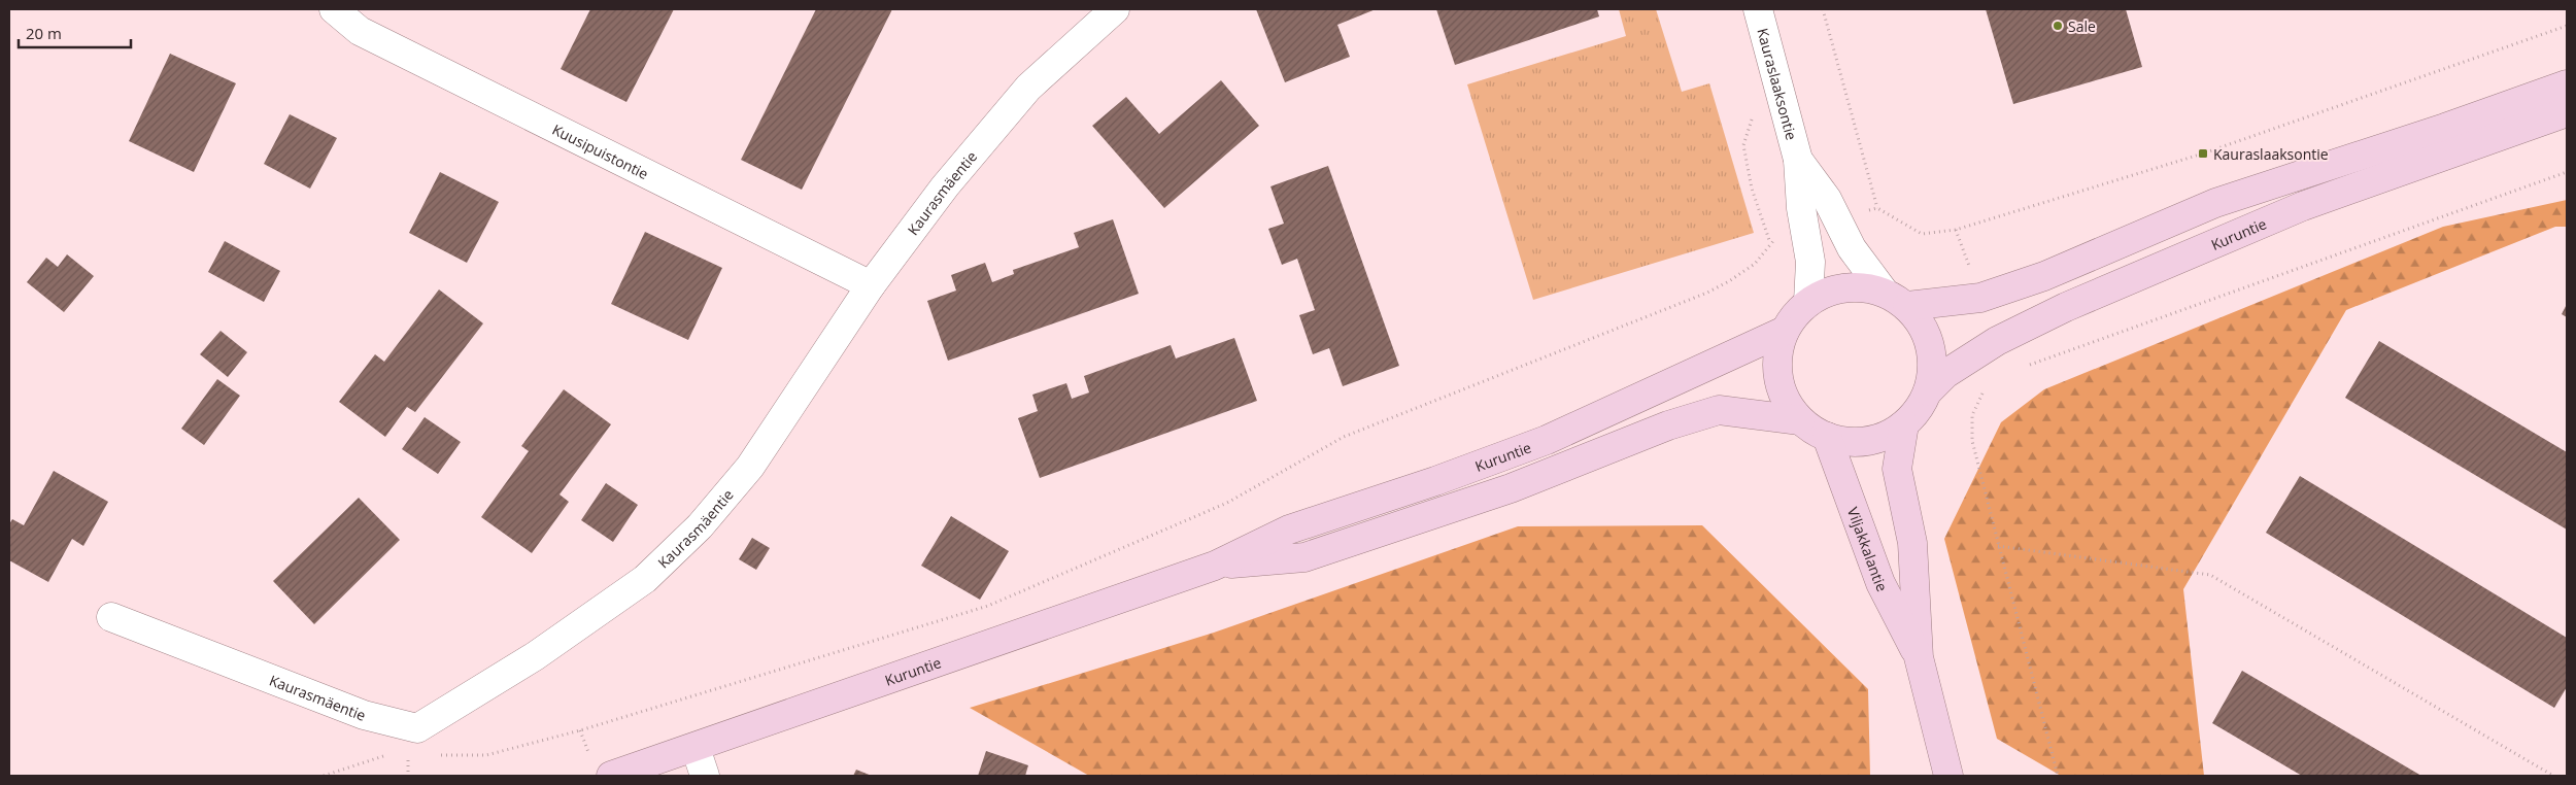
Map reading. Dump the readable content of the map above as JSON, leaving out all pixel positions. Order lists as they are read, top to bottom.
{
  "streets": {
    "main road": ["Kuruntie", "Viljakkalantie"],
    "street": ["Kauraslaaksontie", "Kuusipuistontie", "Kaurasmäentie"]
  },
  "crossings": [
    ["Kauraslaaksontie", "Kuruntie"],
    ["Kauraslaaksontie", "Viljakkalantie"],
    ["Kuusipuistontie", "Kaurasmäentie"],
    ["Kuruntie", "Viljakkalantie"]
  ],
  "places": {
    "other": ["Sale"],
    "transit": ["Kauraslaaksontie"]
  },
  "scale_bar": "20 m"
}
